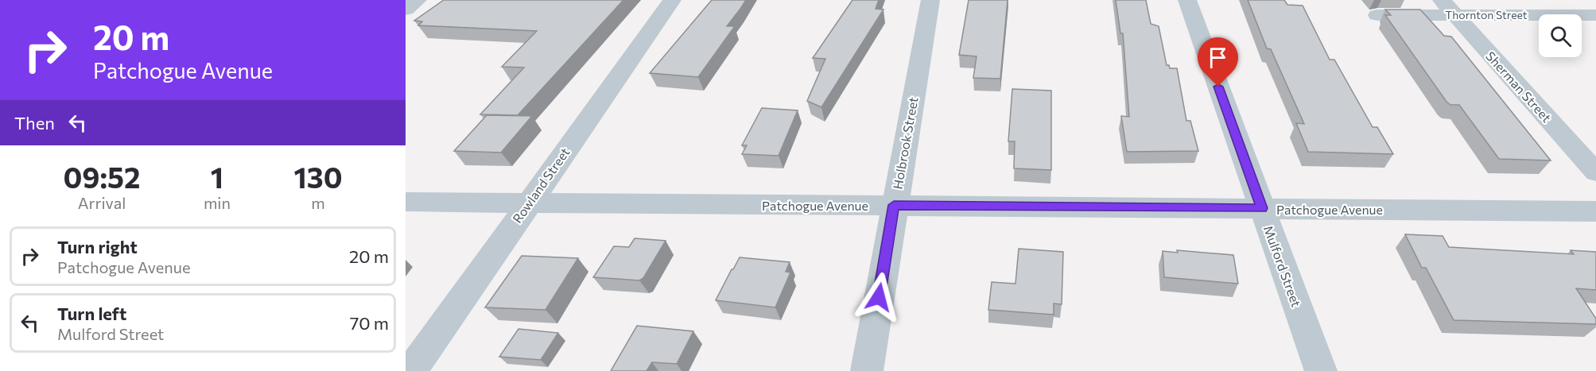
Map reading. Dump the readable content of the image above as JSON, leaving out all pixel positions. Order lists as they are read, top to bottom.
{
  "streets": {
    "street": [
      "Thornton Street",
      "Sherman Street",
      "Holbrook Street",
      "Rowland Street",
      "Patchogue Avenue",
      "Mulford Street"
    ]
  },
  "crossings": [
    ["Thornton Street", "Sherman Street"],
    ["Holbrook Street", "Patchogue Avenue"],
    ["Rowland Street", "Patchogue Avenue"],
    ["Patchogue Avenue", "Mulford Street"]
  ],
  "page": {
    "turn": ["20 m", "Patchogue Avenue"],
    "then": "Then",
    "eta": [
      "09:52",
      "Arrival",
      "1",
      "min",
      "130",
      "m"
    ],
    "list": [
      {
        "name": "Turn right",
        "note": "Patchogue Avenue",
        "value": "20 m"
      },
      {
        "name": "Turn left",
        "note": "Mulford Street",
        "value": "70 m"
      }
    ]
  }
}
